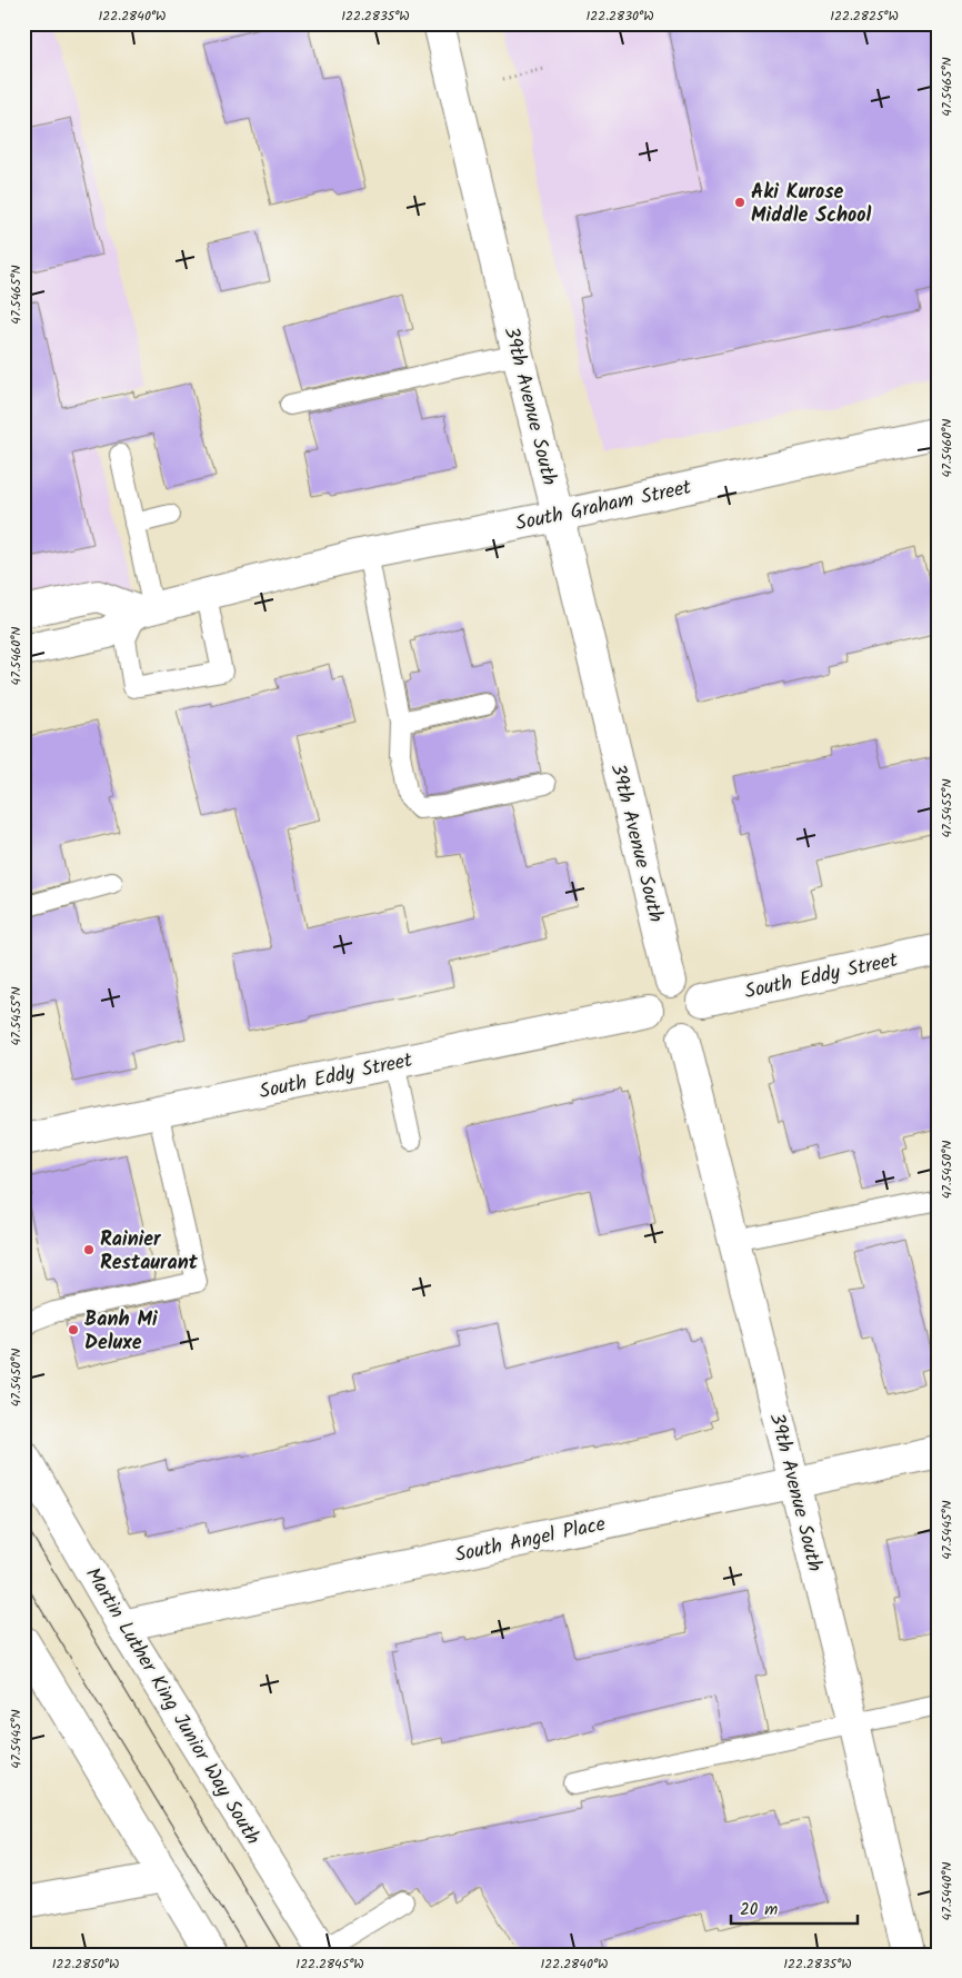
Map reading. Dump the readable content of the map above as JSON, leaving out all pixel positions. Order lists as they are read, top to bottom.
{
  "streets": {
    "street": [
      "39th Avenue South",
      "South Graham Street",
      "South Eddy Street",
      "South Angel Place",
      "Martin Luther King Junior Way South"
    ]
  },
  "crossings": [
    ["39th Avenue South", "South Graham Street"],
    ["39th Avenue South", "South Eddy Street"],
    ["39th Avenue South", "South Angel Place"],
    ["South Angel Place", "Martin Luther King Junior Way South"]
  ],
  "places": ["Aki Kurose Middle School", "Rainier Restaurant", "Banh Mi Deluxe"],
  "scale_bar": "20 m",
  "coordinates": [
    "122.2840°W",
    "122.2835°W",
    "122.2830°W",
    "122.2825°W",
    "47.5465°N",
    "47.5460°N",
    "47.5455°N",
    "47.5450°N",
    "47.5445°N",
    "47.5440°N",
    "122.2850°W",
    "122.2845°W"
  ]
}
